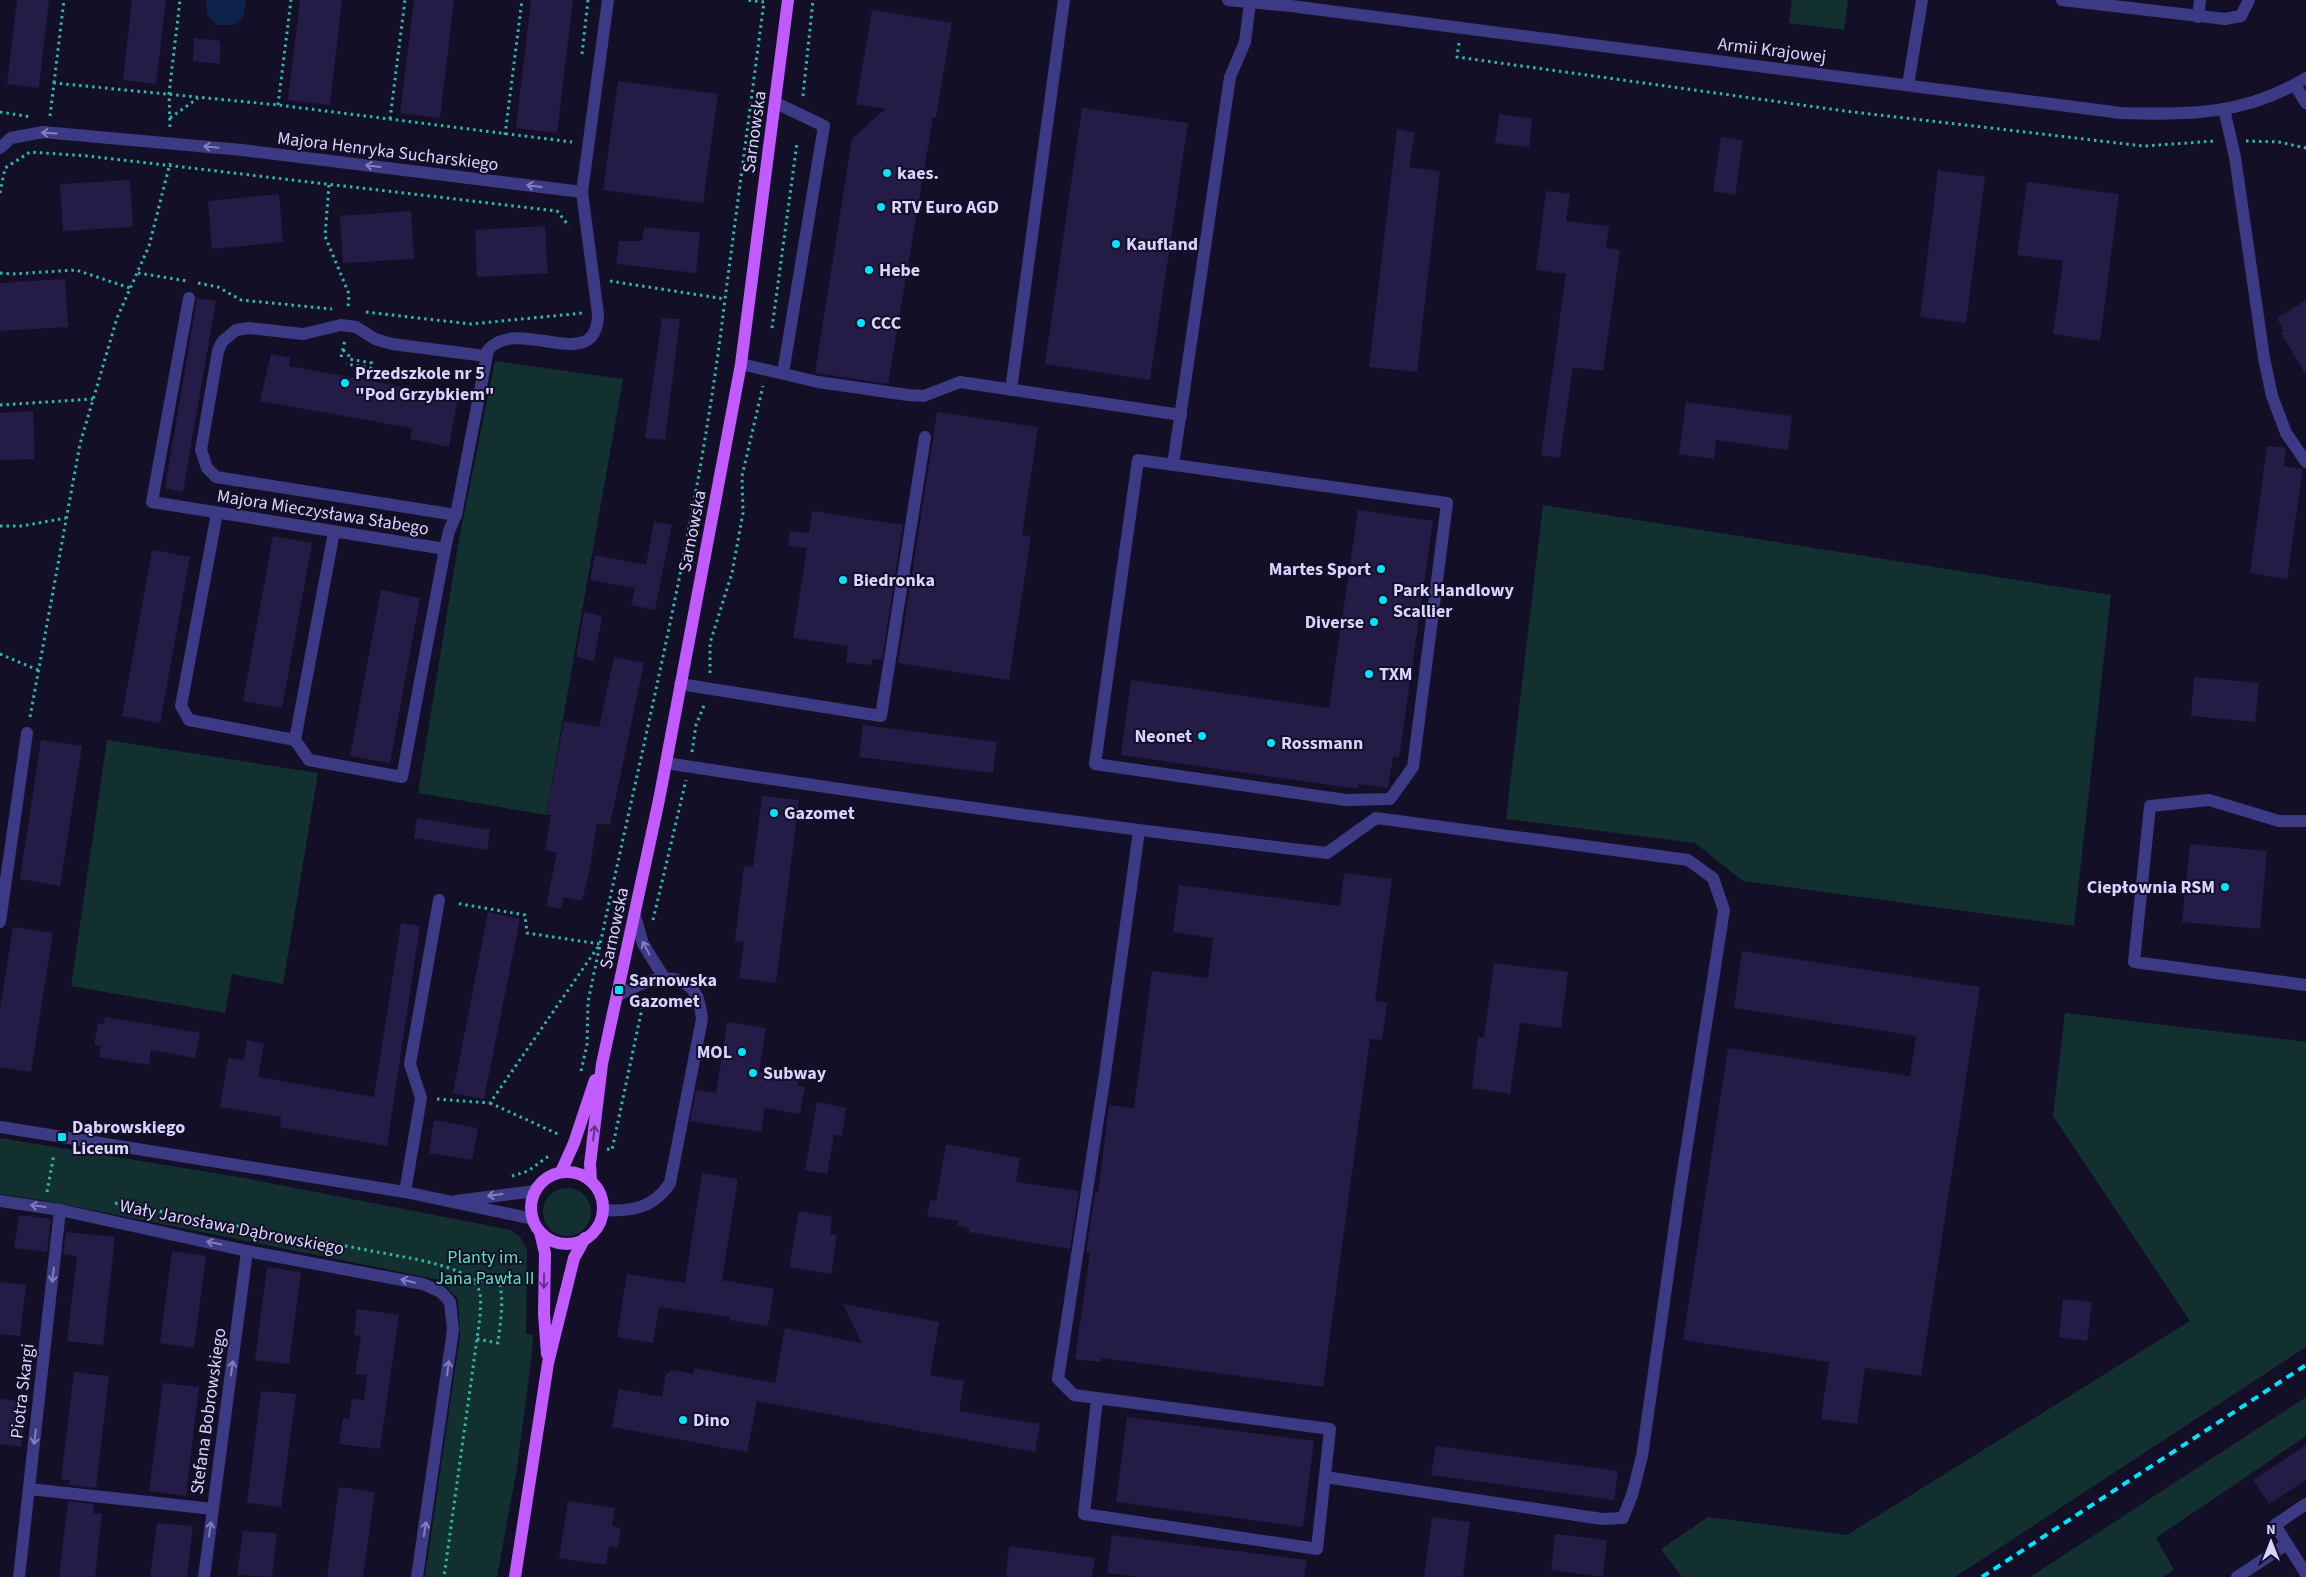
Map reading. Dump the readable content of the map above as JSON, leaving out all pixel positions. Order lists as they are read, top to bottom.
{
  "streets": {
    "main road": ["Sarnowska"],
    "street": [
      "Armii Krajowej",
      "Majora Henryka Sucharskiego",
      "Majora Mieczysława Słabego",
      "Wały Jarosława Dąbrowskiego",
      "Piotra Skargi",
      "Stefana Bobrowskiego"
    ]
  },
  "crossings": [
    ["Wały Jarosława Dąbrowskiego", "Piotra Skargi"],
    ["Wały Jarosława Dąbrowskiego", "Stefana Bobrowskiego"]
  ],
  "one_way": ["Majora Henryka Sucharskiego", "Piotra Skargi", "Stefana Bobrowskiego"],
  "parks": ["Planty im. Jana Pawła II"],
  "places": {
    "other": [
      "kaes.",
      "RTV Euro AGD",
      "Kaufland",
      "Hebe",
      "CCC",
      "Przedszkole nr 5 \"Pod Grzybkiem\"",
      "Martes Sport",
      "Biedronka",
      "Park Handlowy Scallier",
      "Diverse",
      "TXM",
      "Neonet",
      "Rossmann",
      "Gazomet",
      "Ciepłownia RSM",
      "MOL",
      "Subway",
      "Dino"
    ],
    "transit": ["Sarnowska Gazomet", "Dąbrowskiego Liceum"]
  },
  "north": "top"
}
